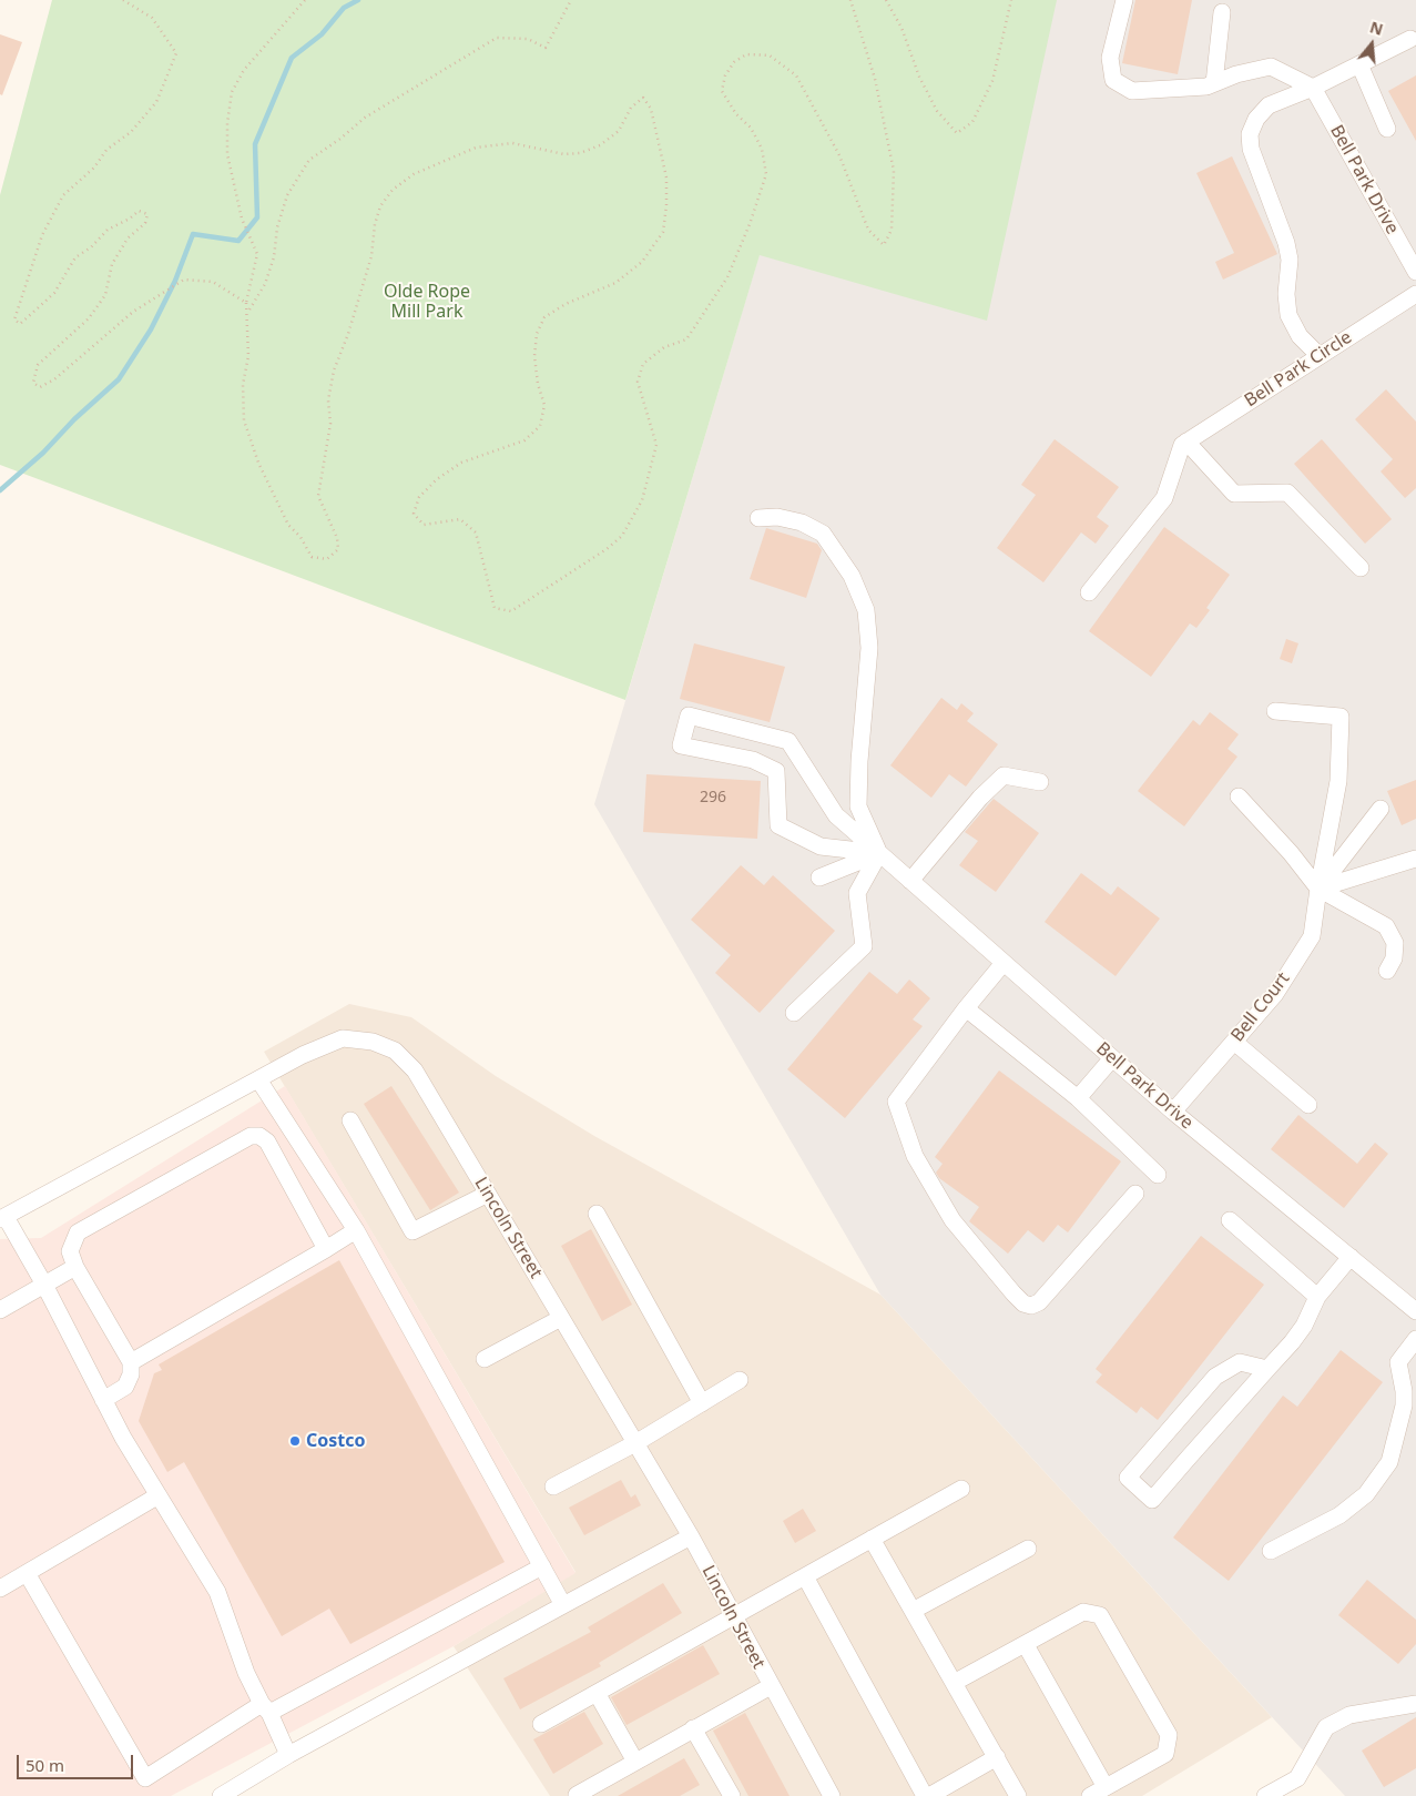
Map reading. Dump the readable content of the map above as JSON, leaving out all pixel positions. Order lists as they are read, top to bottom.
{
  "streets": {
    "street": [
      "Bell Park Drive",
      "Bell Park Circle",
      "Bell Court",
      "Lincoln Street"
    ]
  },
  "crossings": [
    ["Bell Park Drive", "Bell Court"]
  ],
  "parks": ["Olde Rope Mill Park"],
  "places": ["Costco"],
  "house_numbers": ["296"],
  "scale_bar": "50 m",
  "north": "top"
}
